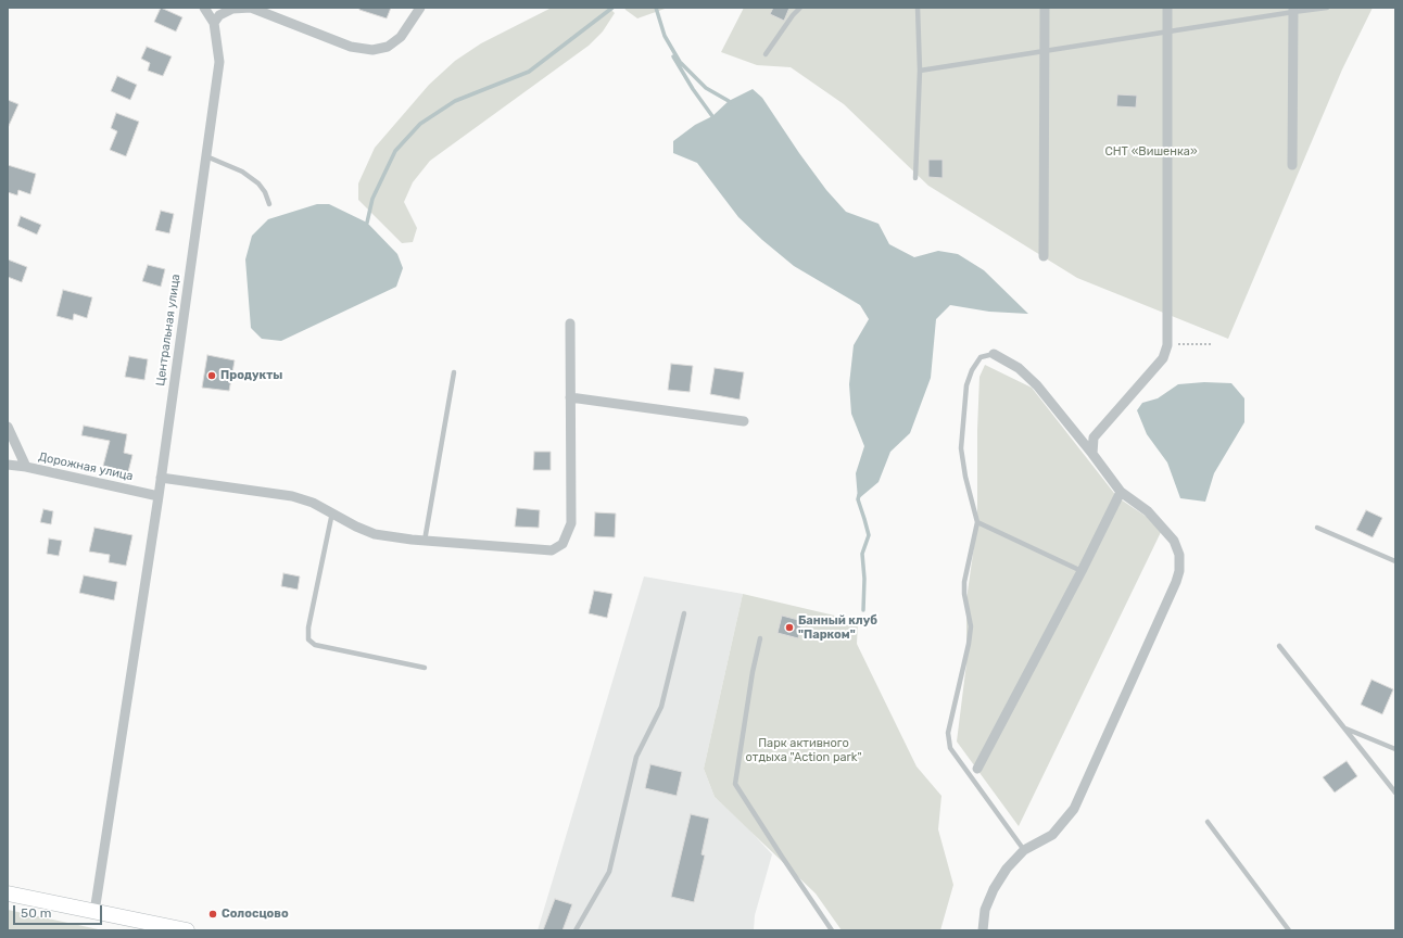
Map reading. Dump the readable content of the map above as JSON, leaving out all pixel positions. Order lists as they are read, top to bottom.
{
  "streets": {
    "street": ["Центральная улица", "Дорожная улица"]
  },
  "crossings": [
    ["Центральная улица", "Дорожная улица"]
  ],
  "parks": ["СНТ «Вишенка»", "Парк активного отдыха \"Action park\""],
  "places": ["Продукты", "Банный клуб \"Парком\"", "Солосцово"],
  "scale_bar": "50 m"
}
